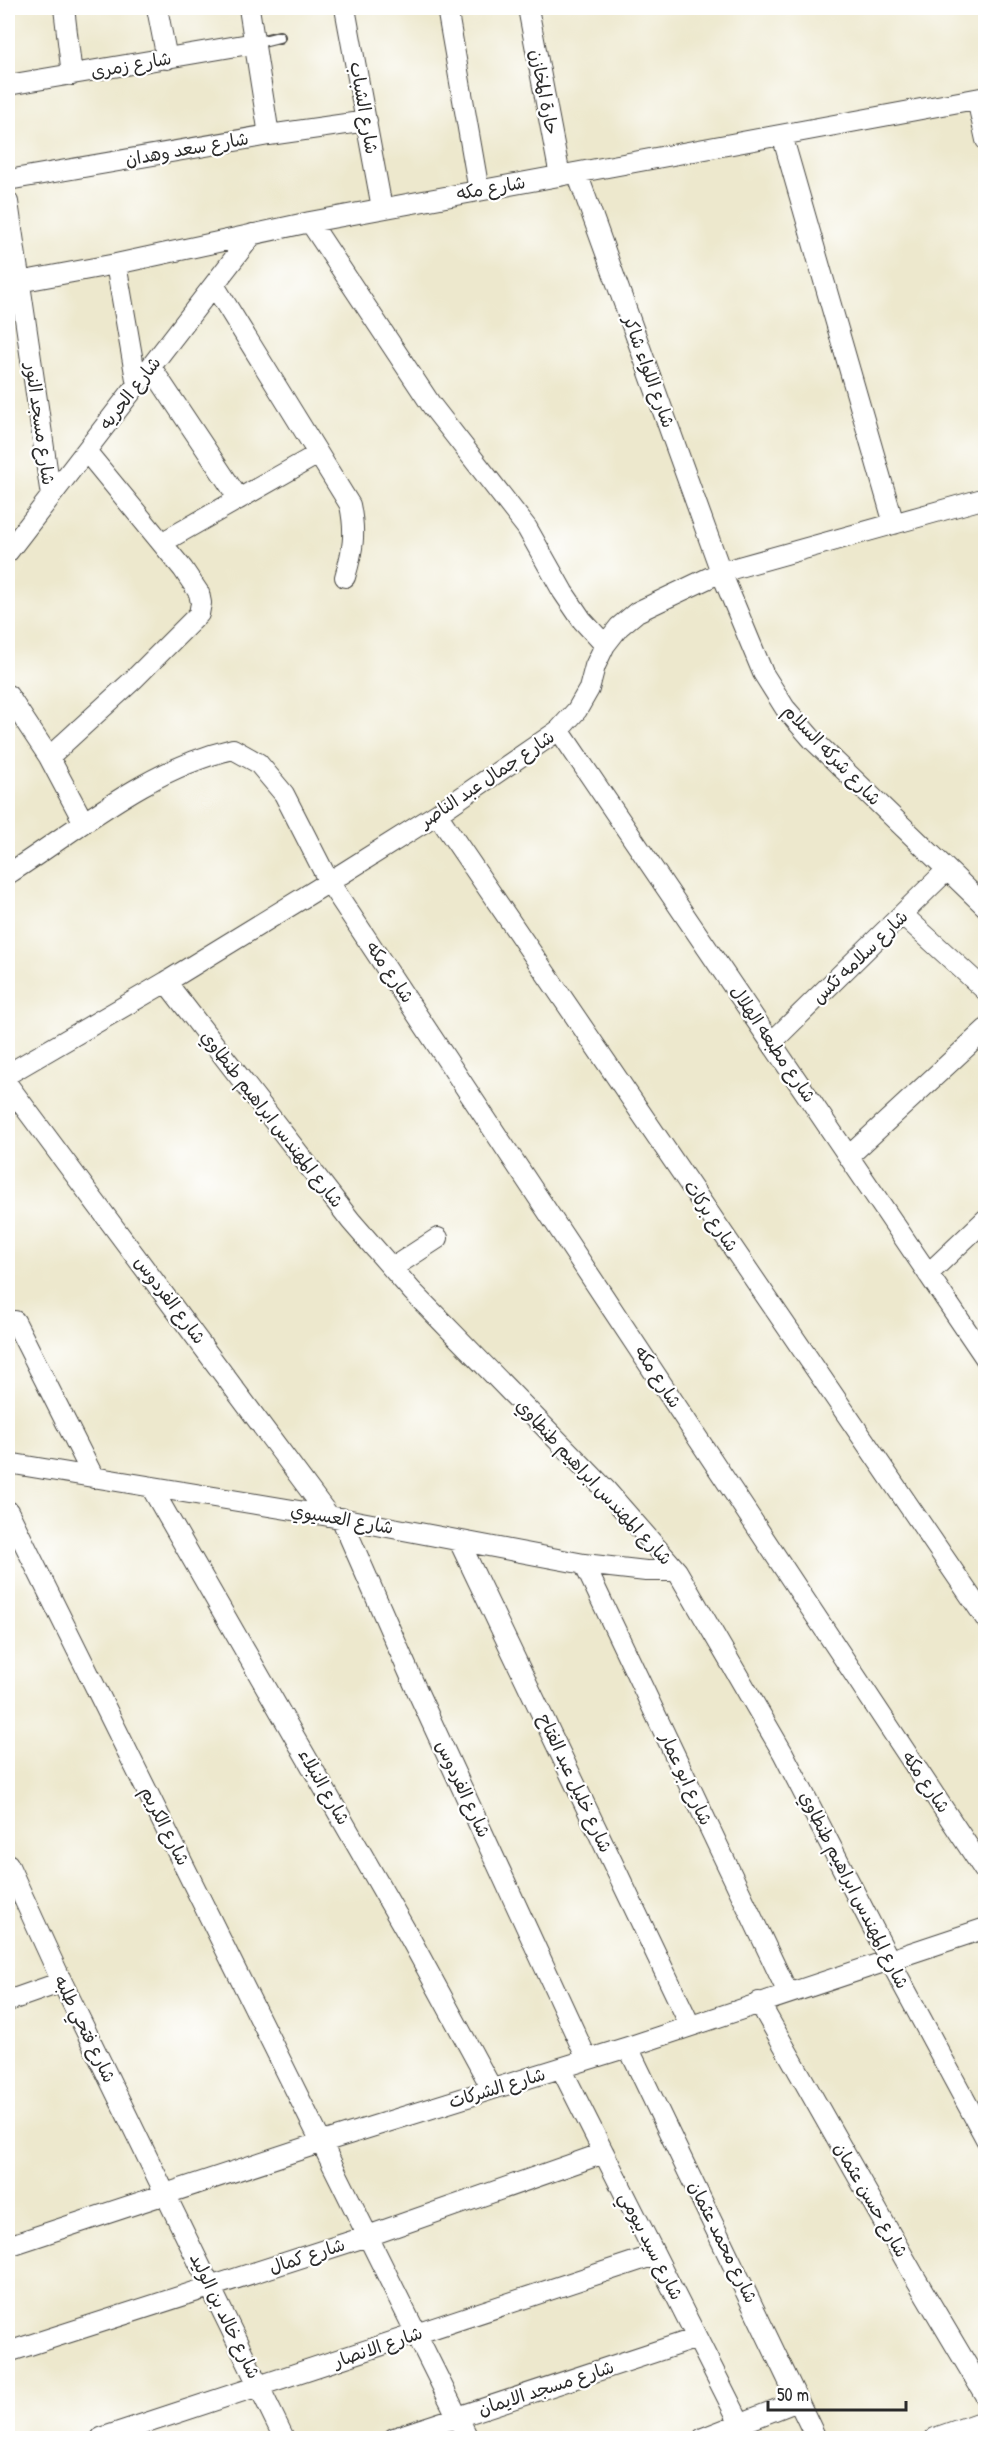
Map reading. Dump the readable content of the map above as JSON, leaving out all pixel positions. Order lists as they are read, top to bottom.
{
  "streets": {
    "street": [
      "شارع زمرى",
      "حارة المخازن",
      "شارع الشباب",
      "شارع سعد وهدان",
      "شارع مكه",
      "شارع اللواء شاكر",
      "شارع الحريه",
      "شارع مسجد النور",
      "شارع شركه السلام",
      "شارع جمال عبد الناصر",
      "شارع سلامه تكس",
      "شارع مطبعه الهلال",
      "شارع المهندس ابراهيم طنطاوي",
      "شارع بركات",
      "شارع الفردوس",
      "شارع العسيوي",
      "شارع ابو عمار",
      "شارع خليل عبد الفتاح",
      "شارع النبلاء",
      "شارع الكريم",
      "شارع فتحي طلبه",
      "شارع الشركات",
      "شارع حسن عثمان",
      "شارع محمد عثمان",
      "شارع سيد بيومي",
      "شارع كمال",
      "شارع خالد بن الوليد",
      "شارع الانصار",
      "شارع مسجد الايمان"
    ]
  },
  "crossings": [
    ["حارة المخازن", "شارع مكه"],
    ["حارة المخازن", "شارع اللواء شاكر"],
    ["شارع الشباب", "شارع سعد وهدان"],
    ["شارع الشباب", "شارع مكه"],
    ["شارع مكه", "شارع اللواء شاكر"],
    ["شارع مكه", "شارع الحريه"],
    ["شارع مكه", "شارع مسجد النور"],
    ["شارع مكه", "شارع جمال عبد الناصر"],
    ["شارع اللواء شاكر", "شارع شركه السلام"],
    ["شارع اللواء شاكر", "شارع جمال عبد الناصر"],
    ["شارع الحريه", "شارع مسجد النور"],
    ["شارع شركه السلام", "شارع جمال عبد الناصر"],
    ["شارع شركه السلام", "شارع سلامه تكس"],
    ["شارع جمال عبد الناصر", "شارع مطبعه الهلال"],
    ["شارع جمال عبد الناصر", "شارع المهندس ابراهيم طنطاوي"],
    ["شارع جمال عبد الناصر", "شارع بركات"],
    ["شارع سلامه تكس", "شارع مطبعه الهلال"],
    ["شارع المهندس ابراهيم طنطاوي", "شارع العسيوي"],
    ["شارع المهندس ابراهيم طنطاوي", "شارع الشركات"],
    ["شارع الفردوس", "شارع العسيوي"],
    ["شارع الفردوس", "شارع الشركات"],
    ["شارع العسيوي", "شارع ابو عمار"],
    ["شارع العسيوي", "شارع خليل عبد الفتاح"],
    ["شارع العسيوي", "شارع النبلاء"],
    ["شارع ابو عمار", "شارع الشركات"],
    ["شارع خليل عبد الفتاح", "شارع الشركات"],
    ["شارع النبلاء", "شارع الشركات"],
    ["شارع الكريم", "شارع الشركات"],
    ["شارع الكريم", "شارع كمال"],
    ["شارع الكريم", "شارع الانصار"],
    ["شارع الكريم", "شارع مسجد الايمان"],
    ["شارع فتحي طلبه", "شارع الشركات"],
    ["شارع فتحي طلبه", "شارع خالد بن الوليد"],
    ["شارع الشركات", "شارع حسن عثمان"],
    ["شارع الشركات", "شارع محمد عثمان"],
    ["شارع الشركات", "شارع سيد بيومي"],
    ["شارع الشركات", "شارع خالد بن الوليد"],
    ["شارع سيد بيومي", "شارع كمال"],
    ["شارع سيد بيومي", "شارع الانصار"],
    ["شارع سيد بيومي", "شارع مسجد الايمان"],
    ["شارع كمال", "شارع خالد بن الوليد"],
    ["شارع خالد بن الوليد", "شارع الانصار"]
  ],
  "scale_bar": "50 m"
}
